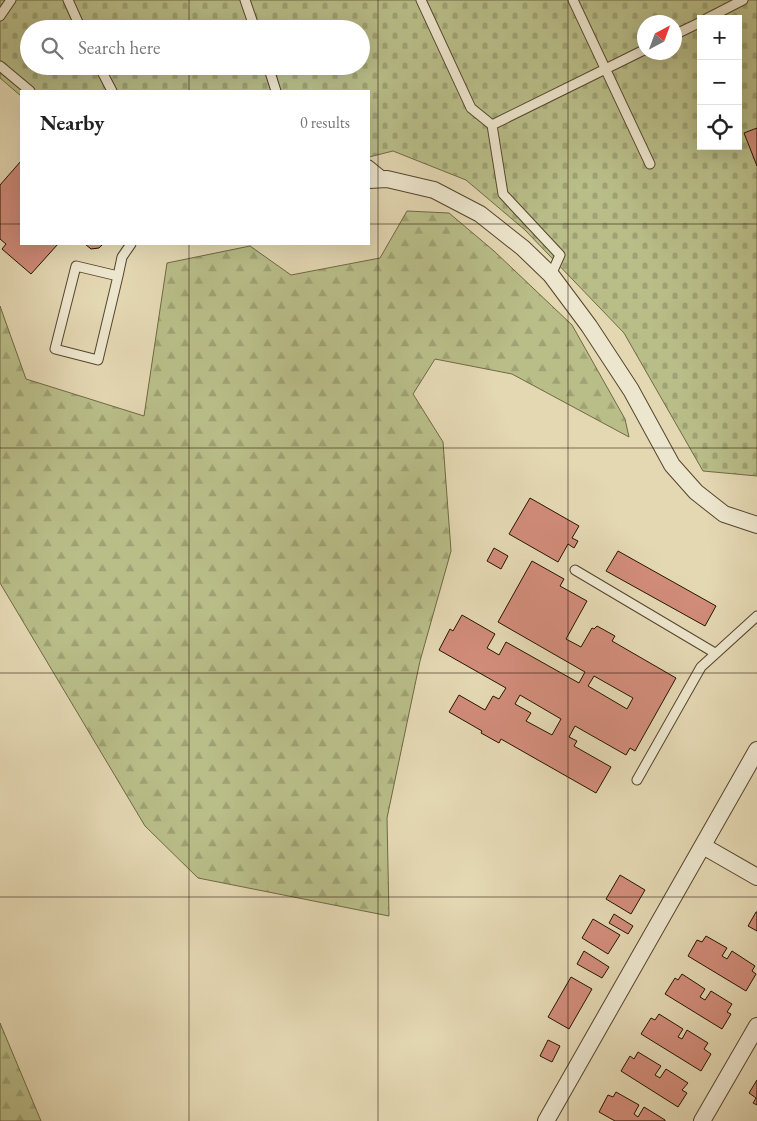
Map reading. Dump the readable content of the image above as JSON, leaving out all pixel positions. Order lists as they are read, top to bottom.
{
  "north": "top right",
  "page": {
    "map_buttons": ["+", "−"],
    "search": "Search here",
    "heading": ["Nearby", "0 results"]
  }
}
